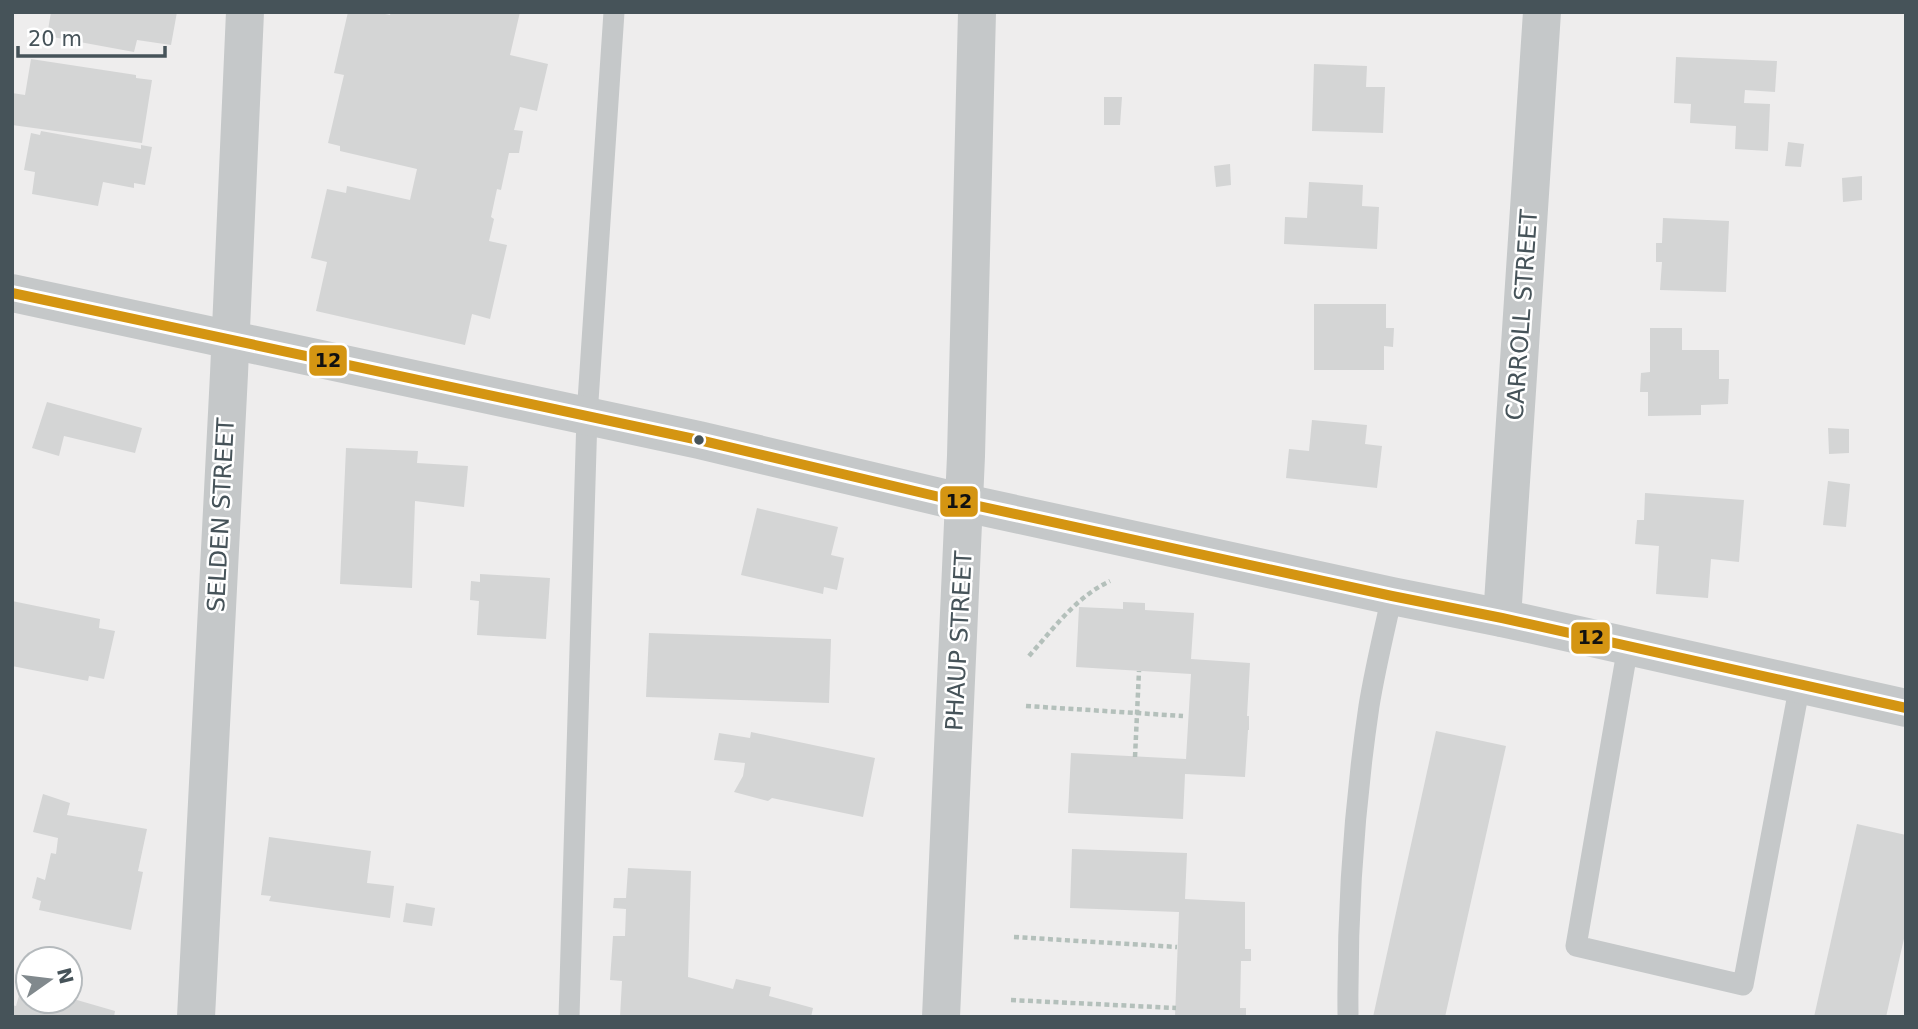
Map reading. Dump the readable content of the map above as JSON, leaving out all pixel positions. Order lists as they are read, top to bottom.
{
  "streets": {
    "street": ["CARROLL STREET", "SELDEN STREET", "PHAUP STREET"]
  },
  "lines": ["transit line 12"],
  "scale_bar": "20 m",
  "north": "right"
}
